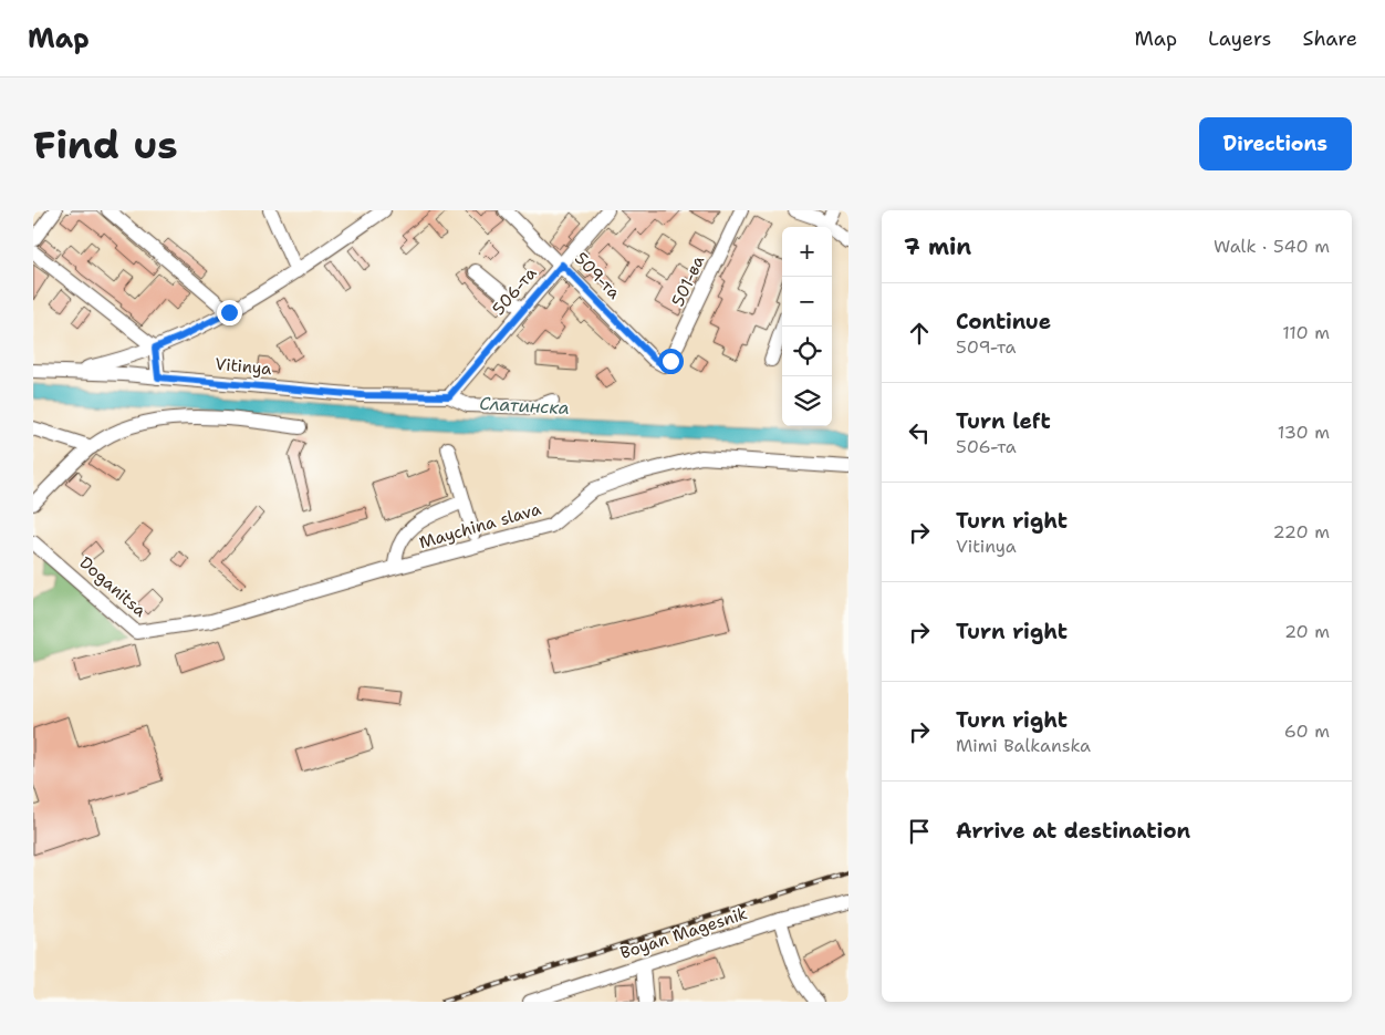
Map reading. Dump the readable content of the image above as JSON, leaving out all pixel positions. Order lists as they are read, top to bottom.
{
  "streets": {
    "street": [
      "509-та",
      "501-ва",
      "506-та",
      "Vitinya",
      "Maychina slava",
      "Doganitsa",
      "Boyan Magesnik"
    ]
  },
  "crossings": [
    ["509-та", "501-ва"],
    ["509-та", "506-та"],
    ["506-та", "Vitinya"],
    ["Maychina slava", "Doganitsa"]
  ],
  "water": ["Слатинска"],
  "page": {
    "header": "Map",
    "nav": ["Map", "Layers", "Share"],
    "buttons": "Directions",
    "title": "Find us",
    "heading": ["7 min", "Walk · 540 m"],
    "map_buttons": ["+", "−"],
    "list": [
      ["Continue", "509-та", "110 m"],
      ["Turn left", "506-та", "130 m"],
      ["Turn right", "Vitinya", "220 m"],
      ["Turn right", "20 m"],
      ["Turn right", "Mimi Balkanska", "60 m"],
      "Arrive at destination"
    ]
  }
}
